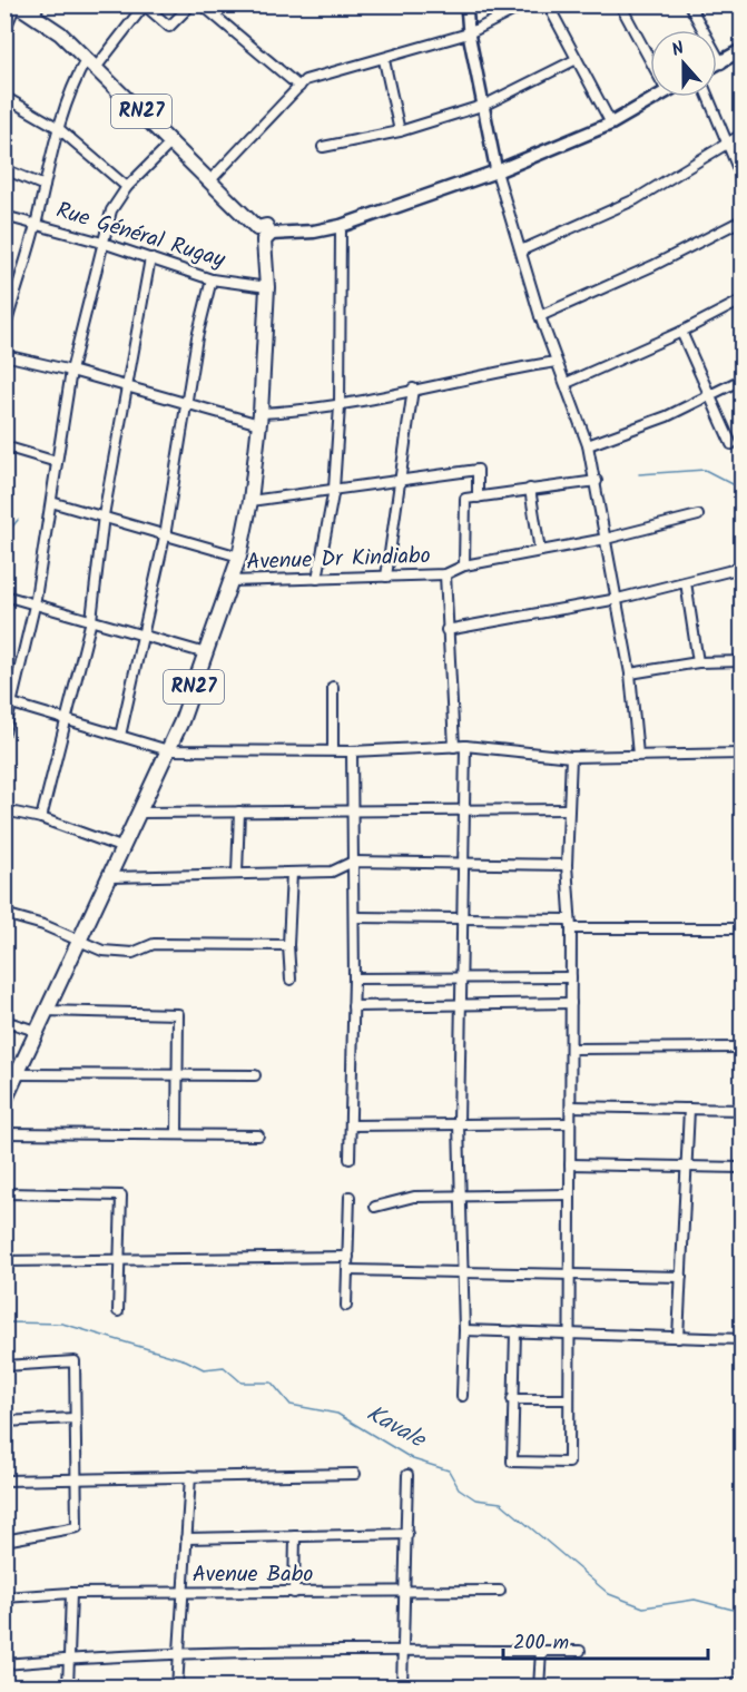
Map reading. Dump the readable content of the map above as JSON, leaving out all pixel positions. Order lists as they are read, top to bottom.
{
  "streets": {
    "main road": ["RN27"],
    "street": ["Rue Général Rugay", "Avenue Dr Kindiabo", "Avenue Babo"]
  },
  "crossings": [
    ["RN27", "Rue Général Rugay"],
    ["RN27", "Avenue Dr Kindiabo"]
  ],
  "water": ["Kavale"],
  "scale_bar": "200 m",
  "north": "top"
}
